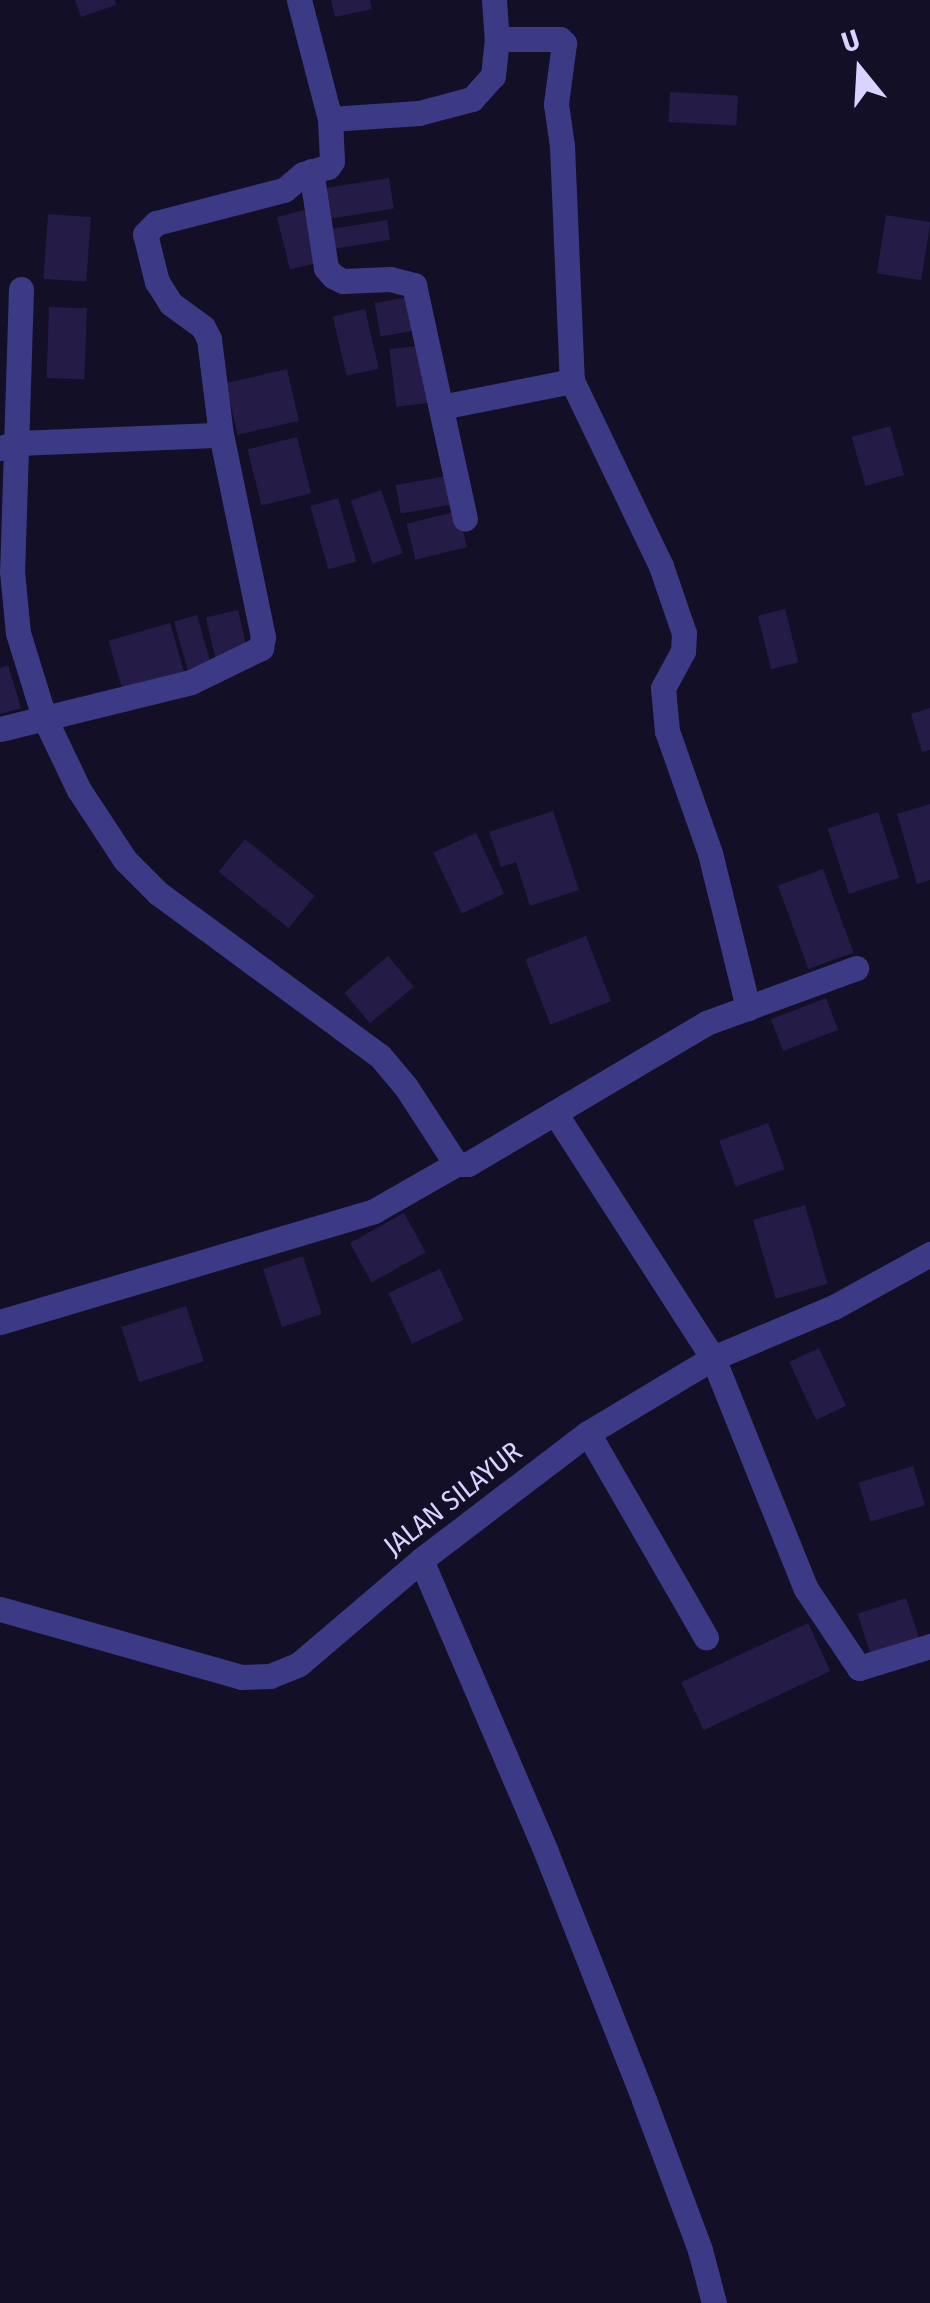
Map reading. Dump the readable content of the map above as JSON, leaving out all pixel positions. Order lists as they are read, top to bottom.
{
  "streets": {
    "street": ["JALAN SILAYUR"]
  },
  "north": "top"
}
